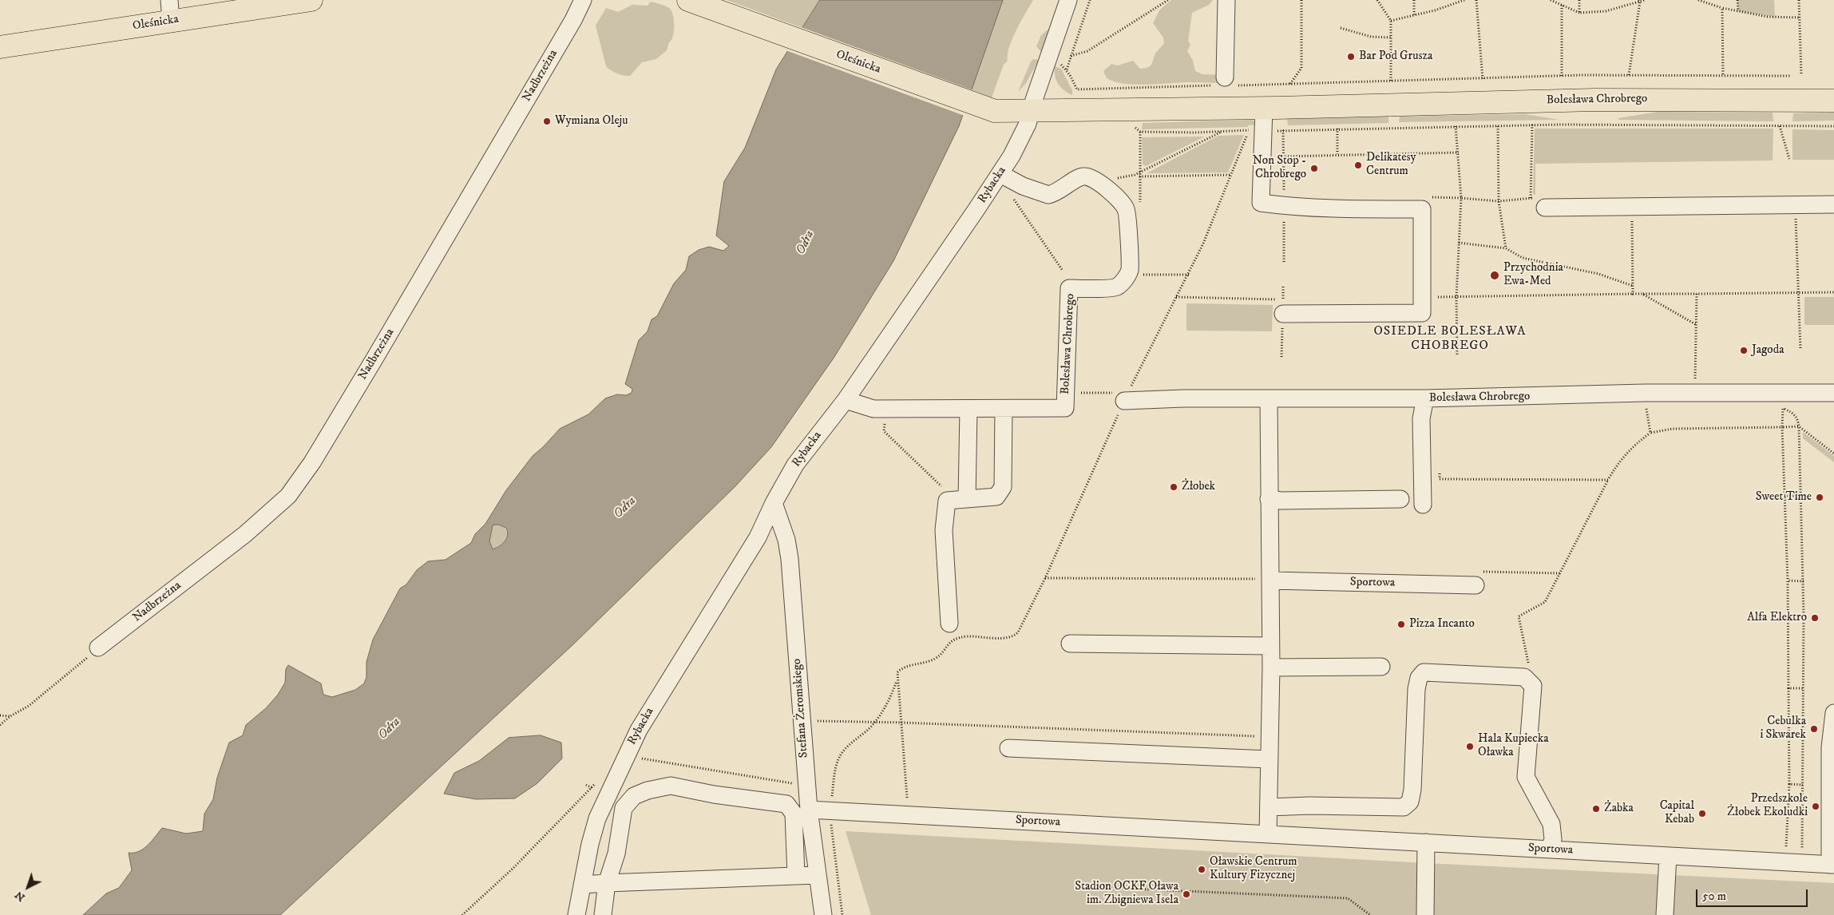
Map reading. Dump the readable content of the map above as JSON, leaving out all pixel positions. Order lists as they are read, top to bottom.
{
  "streets": {
    "main road": ["Oleśnicka", "Bolesława Chrobrego"],
    "street": [
      "Nadbrzeżna",
      "Rybacka",
      "Sportowa",
      "Stefana Żeromskiego"
    ]
  },
  "crossings": [
    ["Oleśnicka", "Bolesława Chrobrego"],
    ["Oleśnicka", "Rybacka"],
    ["Bolesława Chrobrego", "Rybacka"],
    ["Rybacka", "Stefana Żeromskiego"],
    ["Sportowa", "Stefana Żeromskiego"]
  ],
  "districts": ["OSIEDLE BOLESŁAWA CHOBREGO"],
  "water": ["Odra"],
  "places": [
    "Bar Pod Grusza",
    "Wymiana Oleju",
    "Delikatesy Centrum",
    "Non Stop - Chrobrego",
    "Przychodnia Ewa-Med",
    "Jagoda",
    "Żłobek",
    "Sweet Time",
    "Alfa Elektro",
    "Pizza Incanto",
    "Cebulka i Skwarek",
    "Hala Kupiecka Oławka",
    "Przedszkole Żłobek Ekoludki",
    "Żabka",
    "Capital Kebab",
    "Oławskie Centrum Kultury Fizycznej",
    "Stadion OCKF Oława im. Zbigniewa Isela"
  ],
  "scale_bar": "50 m",
  "north": "bottom left"
}
